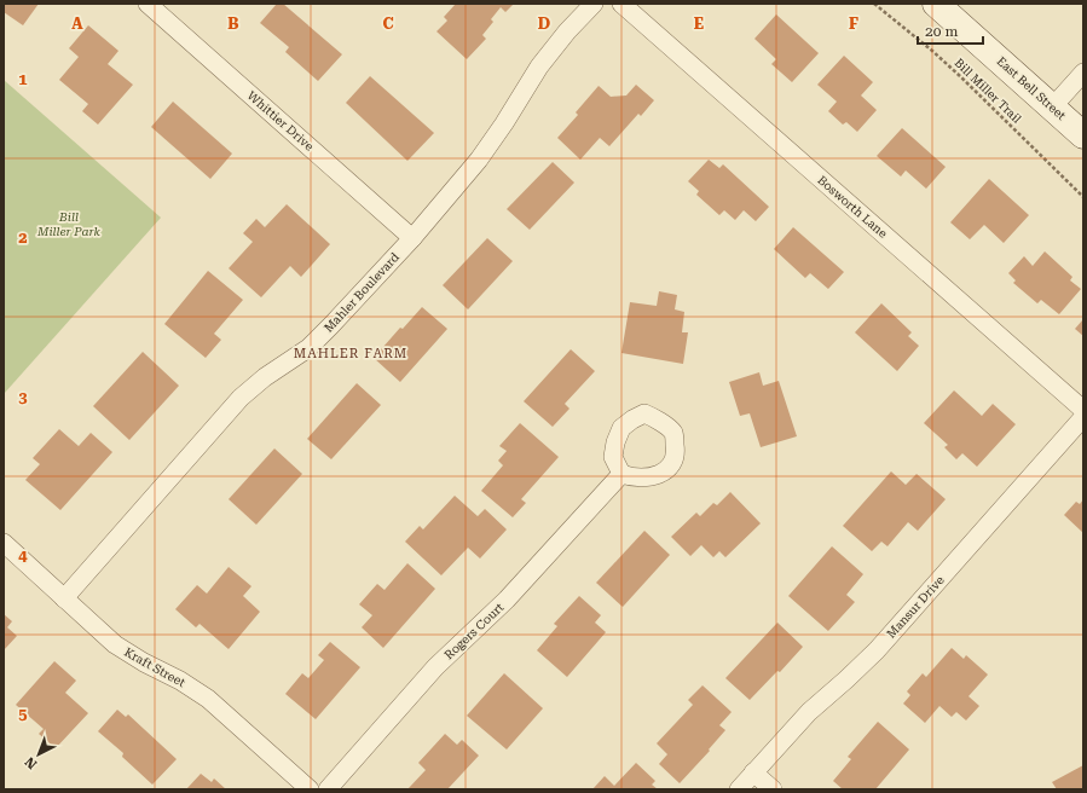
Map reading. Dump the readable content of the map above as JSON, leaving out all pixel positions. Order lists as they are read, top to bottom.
{
  "streets": {
    "main road": ["East Bell Street"],
    "street": [
      "Whittier Drive",
      "Bosworth Lane",
      "Mahler Boulevard",
      "Mansur Drive",
      "Rogers Court",
      "Kraft Street"
    ],
    "path": ["Bill Miller Trail"]
  },
  "crossings": [
    ["Whittier Drive", "Mahler Boulevard"],
    ["Mahler Boulevard", "Kraft Street"]
  ],
  "districts": ["MAHLER FARM"],
  "parks": ["Bill Miller Park"],
  "scale_bar": "20 m",
  "north": "bottom left",
  "grid": {
    "columns": [
      "A",
      "B",
      "C",
      "D",
      "E",
      "F"
    ],
    "rows": [
      "1",
      "2",
      "3",
      "4",
      "5"
    ]
  }
}
